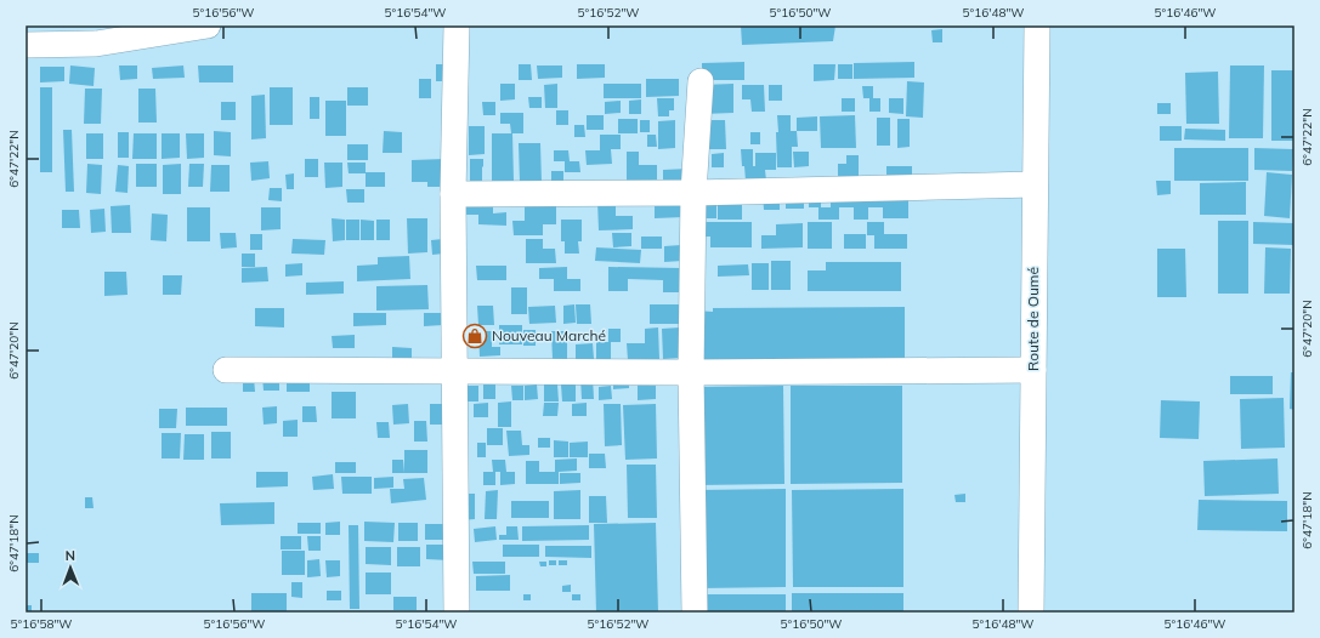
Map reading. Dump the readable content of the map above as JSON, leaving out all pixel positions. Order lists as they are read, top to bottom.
{
  "streets": {
    "street": ["Route de Oumé"]
  },
  "places": {
    "shop": ["Nouveau Marché"]
  },
  "north": "top",
  "coordinates": [
    "5°16'56\"W",
    "5°16'54\"W",
    "5°16'52\"W",
    "5°16'50\"W",
    "5°16'48\"W",
    "5°16'46\"W",
    "6°47'22\"N",
    "6°47'20\"N",
    "6°47'18\"N",
    "5°16'58\"W"
  ]
}
